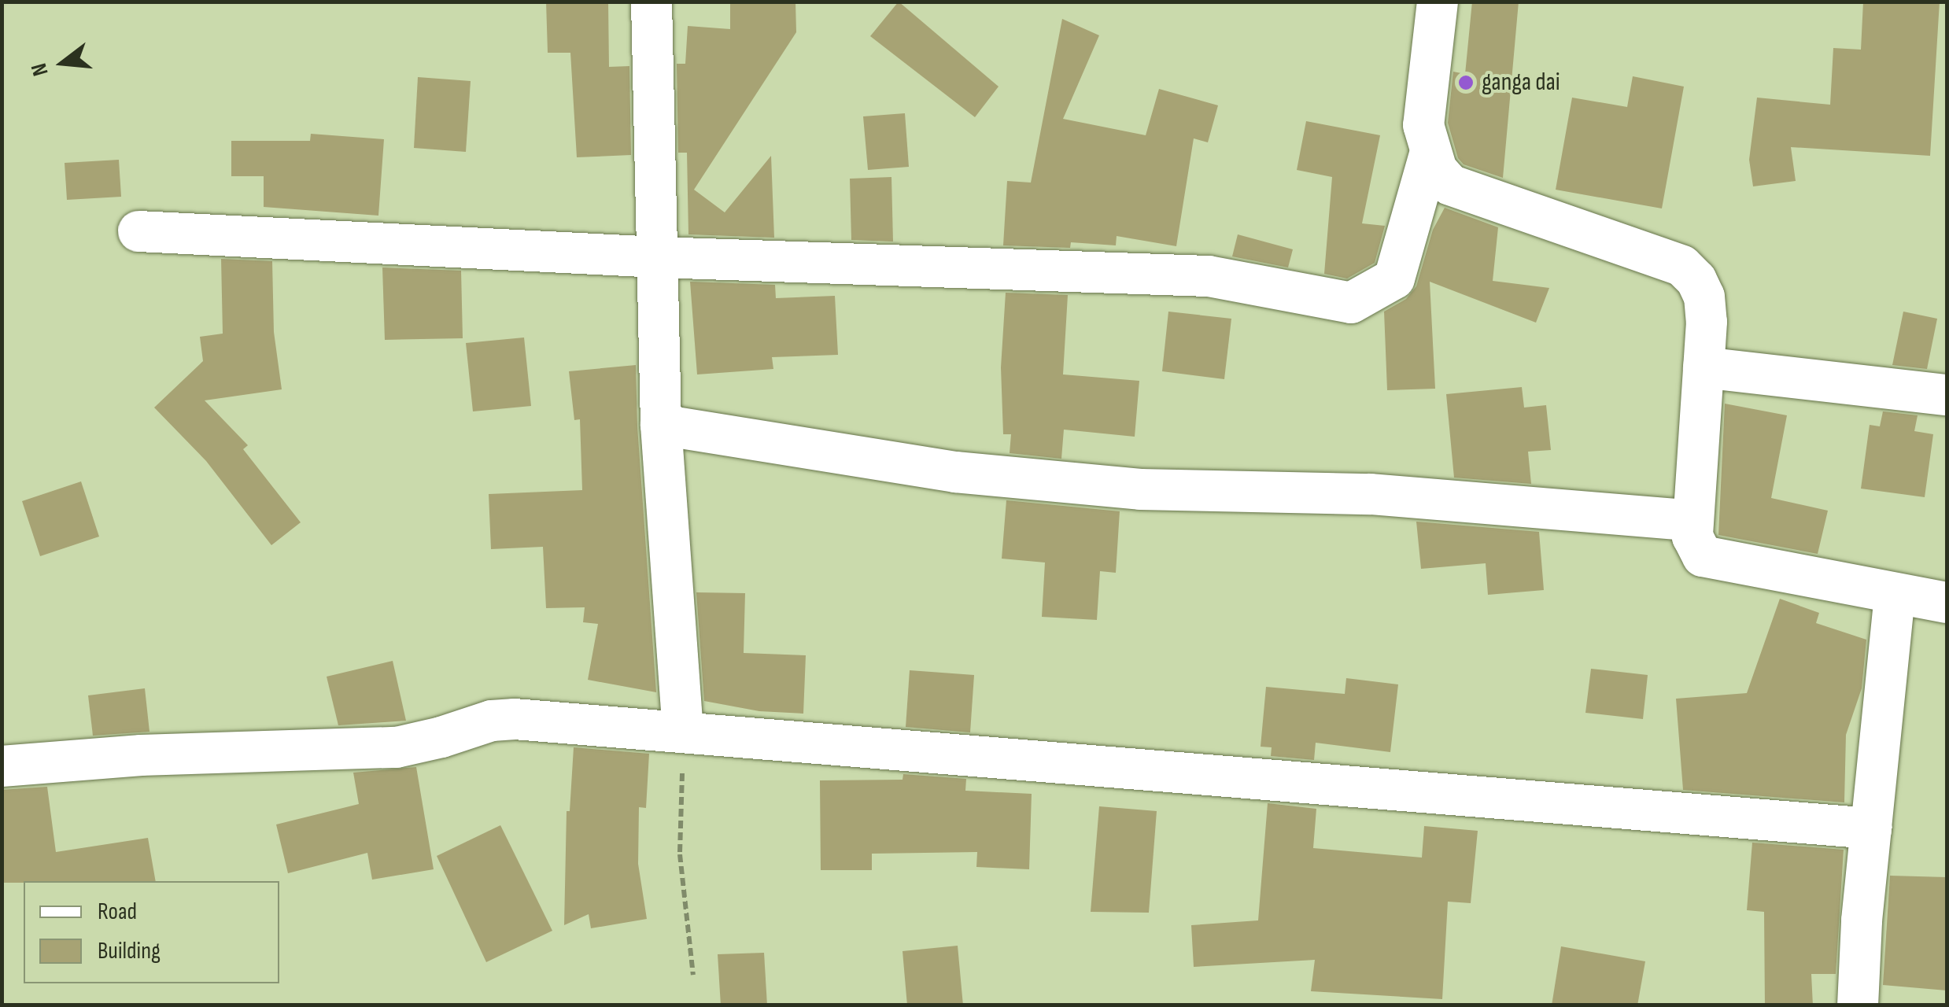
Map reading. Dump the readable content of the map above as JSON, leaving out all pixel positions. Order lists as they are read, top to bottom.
{
  "places": ["ganga dai"],
  "legend": ["Road", "Building"],
  "north": "left"
}
